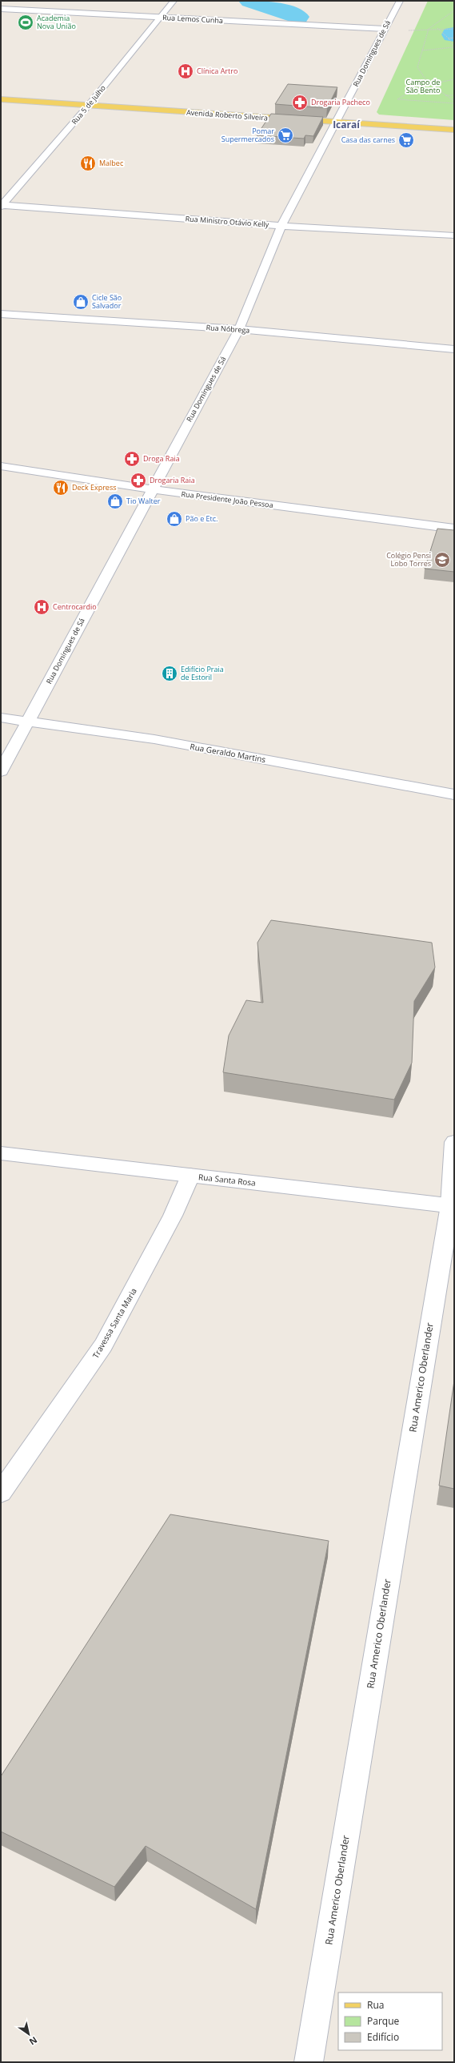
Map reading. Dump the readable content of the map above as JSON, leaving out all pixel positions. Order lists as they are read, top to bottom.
{
  "streets": {
    "main road": ["Avenida Roberto Silveira"],
    "street": [
      "Rua Lemos Cunha",
      "Rua Domingues de Sá",
      "Rua 5 de Julho",
      "Rua Ministro Otávio Kelly",
      "Rua Nóbrega",
      "Rua Presidente João Pessoa",
      "Rua Geraldo Martins",
      "Rua Santa Rosa",
      "Travessa Santa Maria",
      "Rua Americo Oberlander"
    ]
  },
  "crossings": [
    ["Rua Lemos Cunha", "Rua Domingues de Sá"],
    ["Rua Lemos Cunha", "Rua 5 de Julho"],
    ["Rua Domingues de Sá", "Avenida Roberto Silveira"],
    ["Rua Domingues de Sá", "Rua Ministro Otávio Kelly"],
    ["Rua Domingues de Sá", "Rua Nóbrega"],
    ["Rua Domingues de Sá", "Rua Presidente João Pessoa"],
    ["Rua Domingues de Sá", "Rua Geraldo Martins"],
    ["Rua 5 de Julho", "Avenida Roberto Silveira"],
    ["Rua 5 de Julho", "Rua Ministro Otávio Kelly"],
    ["Rua Santa Rosa", "Travessa Santa Maria"],
    ["Rua Santa Rosa", "Rua Americo Oberlander"]
  ],
  "districts": ["Icaraí"],
  "parks": ["Campo de São Bento"],
  "places": {
    "sports": ["Academia Nova União"],
    "hospital": ["Clínica Artro", "Centrocardio"],
    "pharmacy": ["Drogaria Pacheco", "Droga Raia", "Drogaria Raia"],
    "supermarket": ["Pomar Supermercados", "Casa das carnes"],
    "restaurant": ["Malbec", "Deck Express"],
    "shop": ["Cicle São Salvador", "Tio Walter", "Pão e Etc."],
    "school or university": ["Colégio Pensi Lobo Torres"],
    "building": ["Edifício Praia de Estoril"]
  },
  "legend": ["Rua", "Parque", "Edifício"],
  "north": "bottom right"
}
